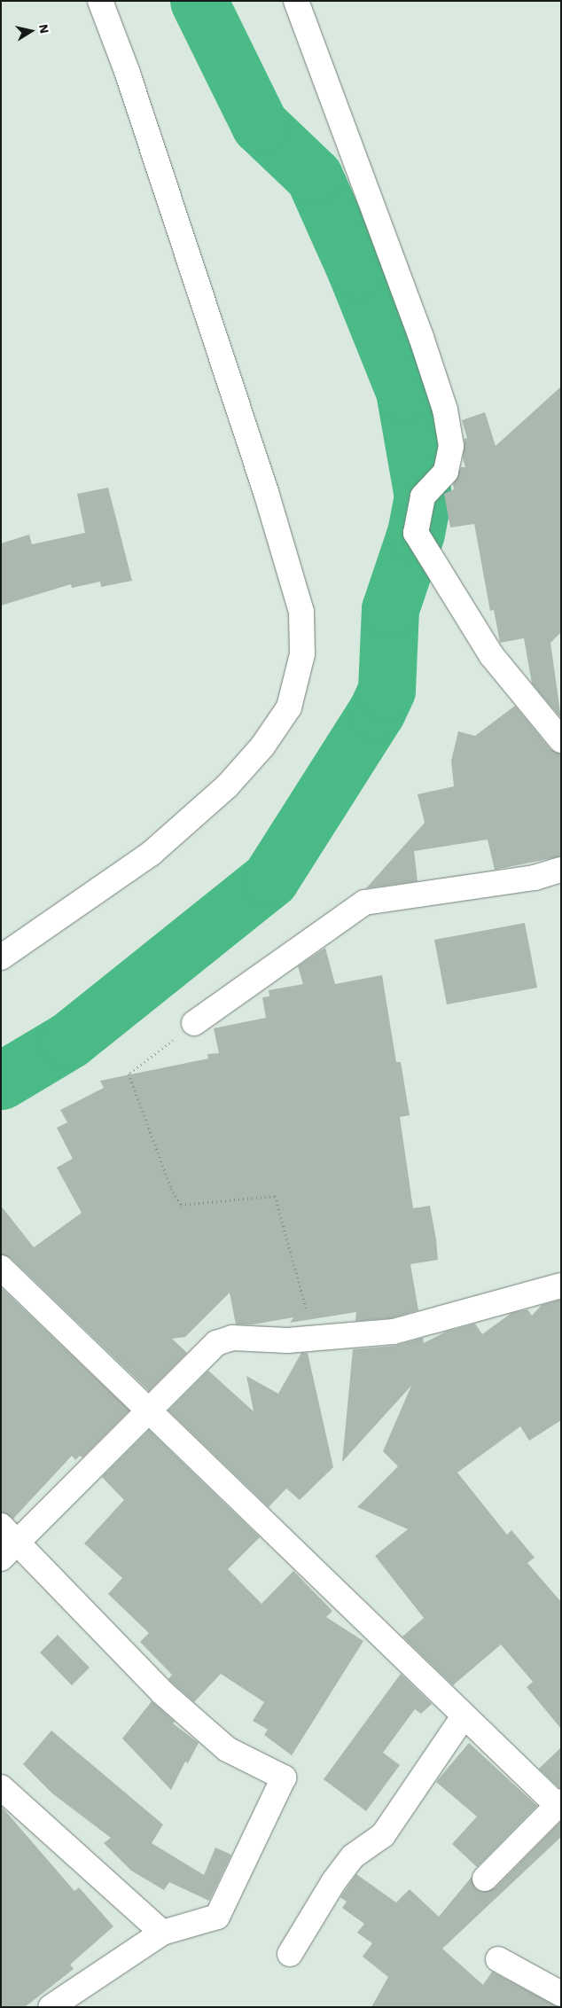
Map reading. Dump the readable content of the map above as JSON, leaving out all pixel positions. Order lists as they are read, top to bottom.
{
  "north": "right"
}
